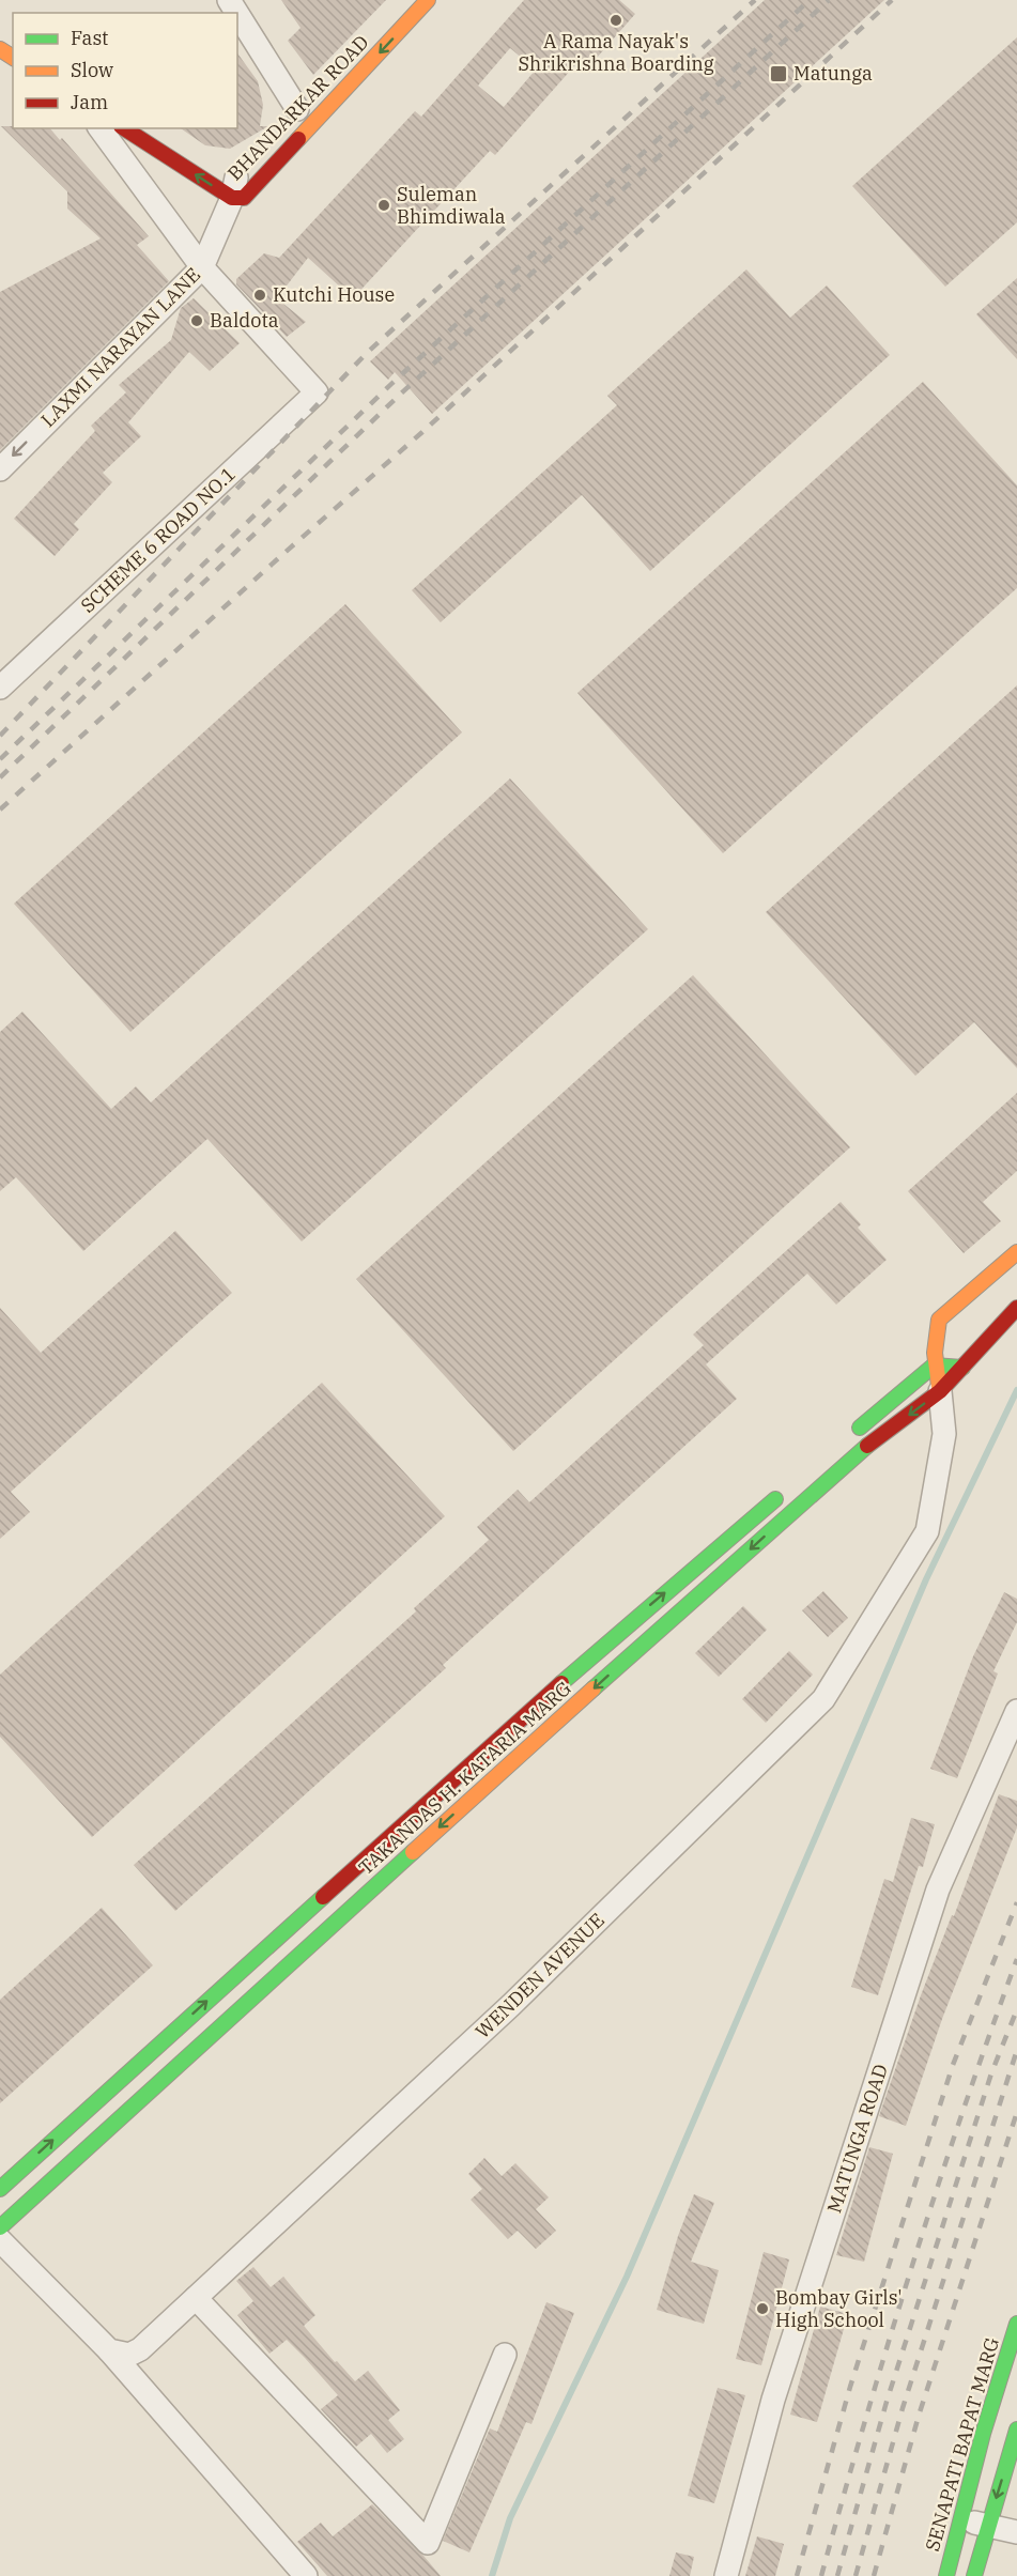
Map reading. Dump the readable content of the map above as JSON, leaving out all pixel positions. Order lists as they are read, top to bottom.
{
  "streets": {
    "main road": ["BHANDARKAR ROAD", "TAKANDAS H. KATARIA MARG", "SENAPATI BAPAT MARG"],
    "street": [
      "LAXMI NARAYAN LANE",
      "SCHEME 6 ROAD NO.1",
      "WENDEN AVENUE",
      "MATUNGA ROAD"
    ]
  },
  "crossings": [
    ["BHANDARKAR ROAD", "LAXMI NARAYAN LANE"],
    ["LAXMI NARAYAN LANE", "SCHEME 6 ROAD NO.1"],
    ["TAKANDAS H. KATARIA MARG", "WENDEN AVENUE"]
  ],
  "one_way": ["BHANDARKAR ROAD", "LAXMI NARAYAN LANE"],
  "places": {
    "other": [
      "A Rama Nayak's Shrikrishna Boarding",
      "Suleman Bhimdiwala",
      "Kutchi House",
      "Baldota",
      "Bombay Girls' High School"
    ],
    "transit": ["Matunga"]
  },
  "legend": ["Fast", "Slow", "Jam"]
}
